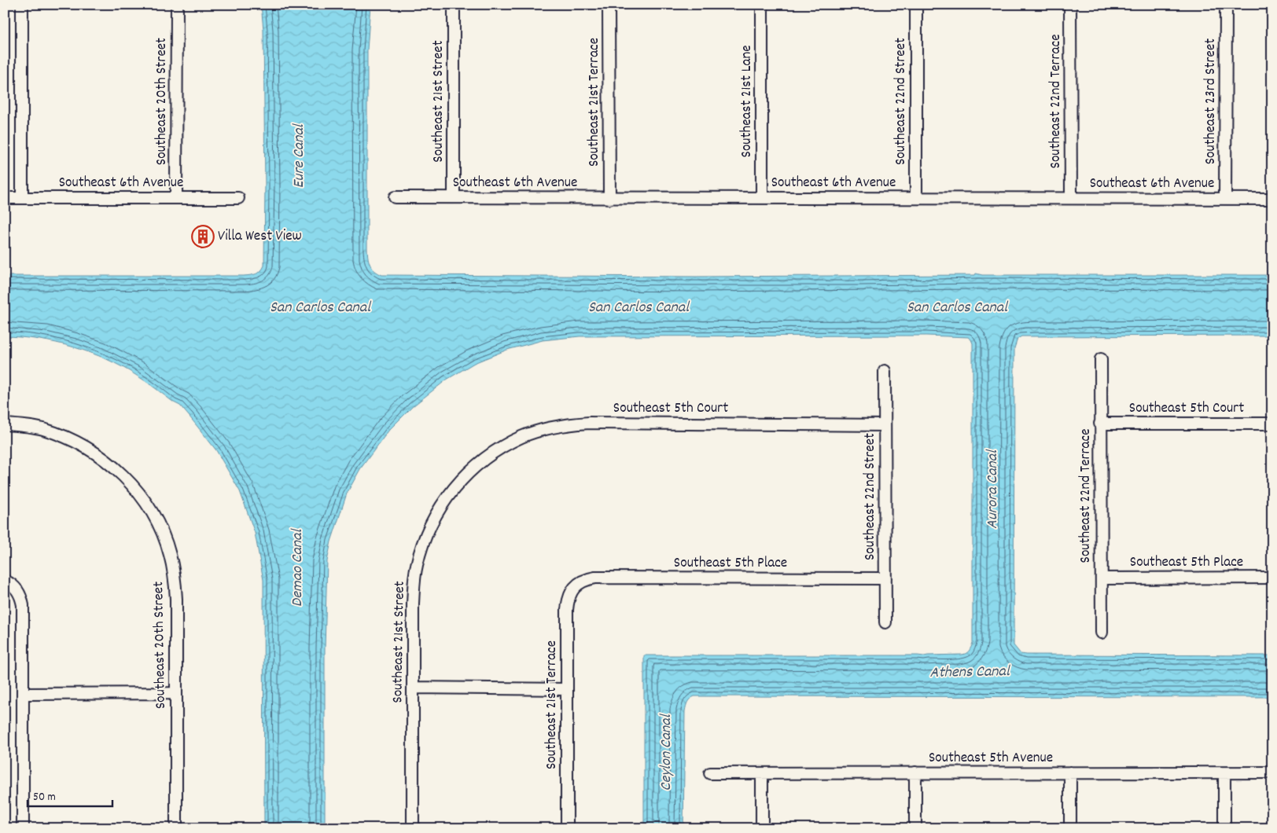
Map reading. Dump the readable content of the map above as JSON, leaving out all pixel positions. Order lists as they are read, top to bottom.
{
  "streets": {
    "street": [
      "Southeast 20th Street",
      "Southeast 21st Street",
      "Southeast 21st Lane",
      "Southeast 22nd Street",
      "Southeast 22nd Terrace",
      "Southeast 23rd Street",
      "Southeast 21st Terrace",
      "Southeast 6th Avenue",
      "Southeast 5th Court",
      "Southeast 5th Place",
      "Southeast 5th Avenue"
    ]
  },
  "crossings": [
    ["Southeast 20th Street", "Southeast 6th Avenue"],
    ["Southeast 21st Street", "Southeast 6th Avenue"],
    ["Southeast 21st Street", "Southeast 5th Court"],
    ["Southeast 21st Lane", "Southeast 6th Avenue"],
    ["Southeast 22nd Street", "Southeast 6th Avenue"],
    ["Southeast 22nd Street", "Southeast 5th Court"],
    ["Southeast 22nd Street", "Southeast 5th Place"],
    ["Southeast 22nd Terrace", "Southeast 6th Avenue"],
    ["Southeast 22nd Terrace", "Southeast 5th Court"],
    ["Southeast 22nd Terrace", "Southeast 5th Place"],
    ["Southeast 23rd Street", "Southeast 6th Avenue"],
    ["Southeast 21st Terrace", "Southeast 6th Avenue"],
    ["Southeast 21st Terrace", "Southeast 5th Place"]
  ],
  "water": [
    "Eure Canal",
    "San Carlos Canal",
    "Aurora Canal",
    "Demao Canal",
    "Athens Canal",
    "Ceylon Canal"
  ],
  "places": {
    "building": ["Villa West View"]
  },
  "scale_bar": "50 m"
}
